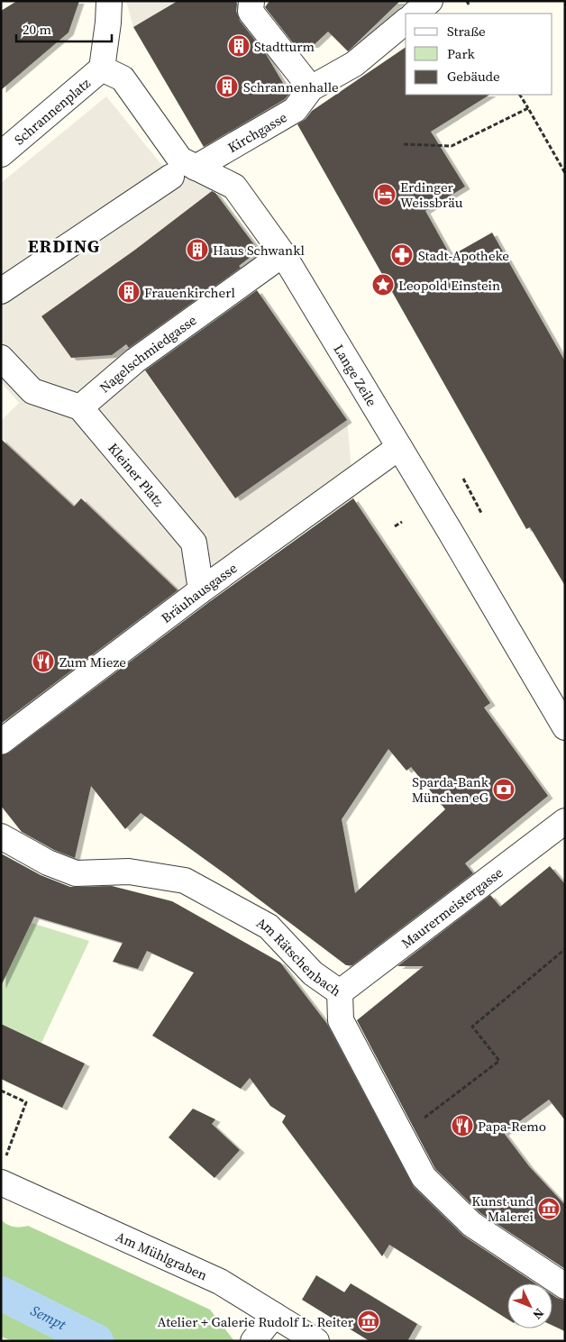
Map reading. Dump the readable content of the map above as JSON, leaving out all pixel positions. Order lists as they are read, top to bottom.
{
  "streets": {
    "street": [
      "Schrannenplatz",
      "Kirchgasse",
      "Nagelschmiedgasse",
      "Lange Zeile",
      "Kleiner Platz",
      "Bräuhausgasse",
      "Maurermeistergasse",
      "Am Rätschenbach",
      "Am Mühlgraben"
    ]
  },
  "crossings": [
    ["Schrannenplatz", "Lange Zeile"],
    ["Kirchgasse", "Lange Zeile"],
    ["Nagelschmiedgasse", "Lange Zeile"],
    ["Nagelschmiedgasse", "Kleiner Platz"],
    ["Lange Zeile", "Bräuhausgasse"],
    ["Kleiner Platz", "Bräuhausgasse"],
    ["Maurermeistergasse", "Am Rätschenbach"]
  ],
  "districts": ["ERDING"],
  "water": ["Sempt"],
  "places": {
    "building": [
      "Stadtturm",
      "Schrannenhalle",
      "Haus Schwankl",
      "Frauenkircherl"
    ],
    "hotel": ["Erdinger Weissbräu"],
    "pharmacy": ["Stadt-Apotheke"],
    "place": ["Leopold Einstein"],
    "restaurant": ["Zum Mieze", "Papa-Remo"],
    "bank": ["Sparda-Bank München eG"],
    "museum": ["Kunst und Malerei", "Atelier + Galerie Rudolf L. Reiter"]
  },
  "legend": ["Straße", "Park", "Gebäude"],
  "scale_bar": "20 m",
  "north": "bottom right"
}
